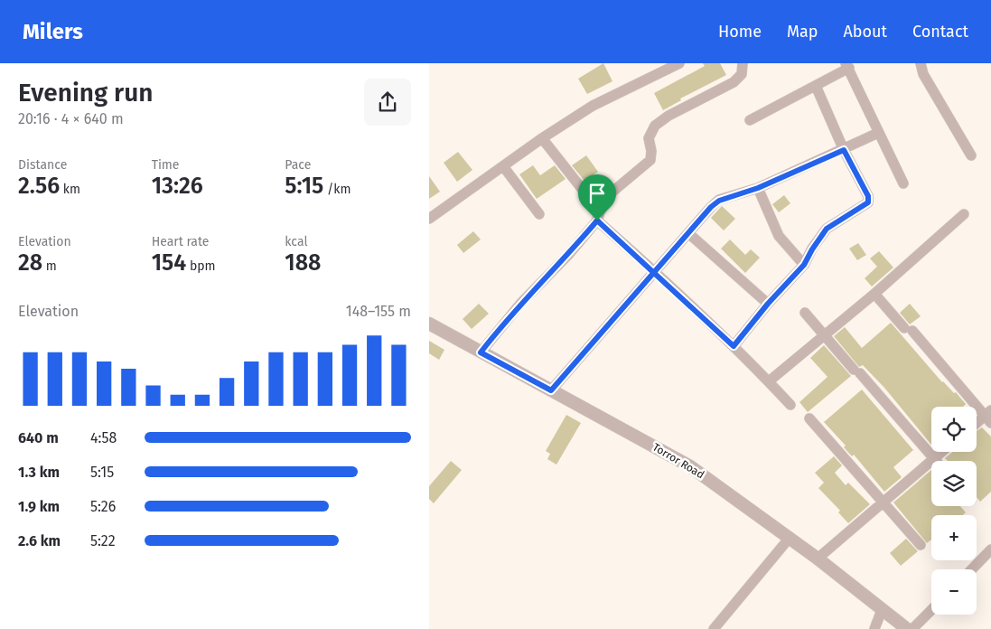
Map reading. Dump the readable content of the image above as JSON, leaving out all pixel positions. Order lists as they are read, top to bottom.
{
  "streets": {
    "street": ["Torror Road"]
  },
  "page": {
    "header": "Milers",
    "nav": [
      "Home",
      "Map",
      "About",
      "Contact"
    ],
    "heading": ["Evening run", "20:16 · 4 × 640 m"],
    "stats": [
      ["Distance", "2.56 km"],
      ["Time", "13:26"],
      ["Pace", "5:15 /km"],
      ["Elevation", "28 m"],
      ["Heart rate", "154 bpm"],
      ["kcal", "188"]
    ],
    "chart": ["Elevation", "148–155 m"],
    "map_buttons": ["+", "−"],
    "list": [
      {
        "name": "640 m",
        "note": "4:58"
      },
      {
        "name": "1.3 km",
        "note": "5:15"
      },
      {
        "name": "1.9 km",
        "note": "5:26"
      },
      {
        "name": "2.6 km",
        "note": "5:22"
      }
    ]
  }
}
